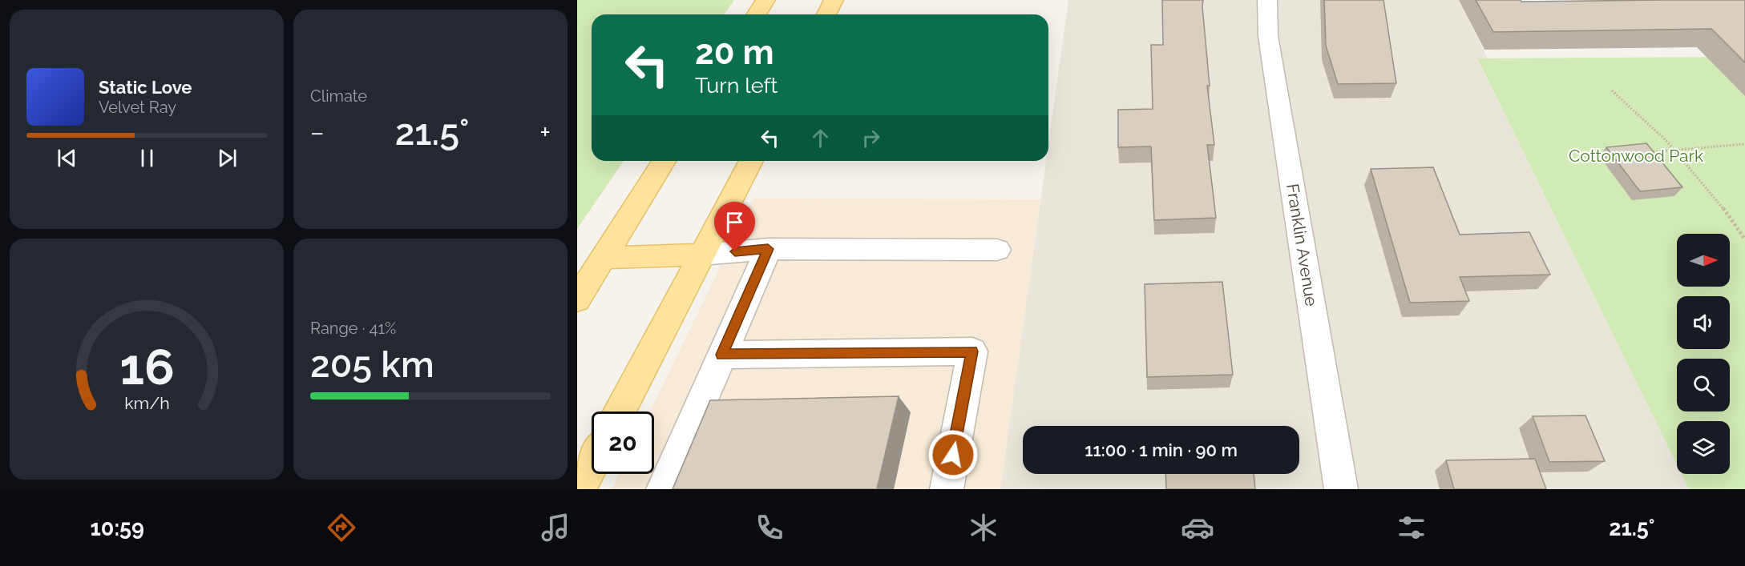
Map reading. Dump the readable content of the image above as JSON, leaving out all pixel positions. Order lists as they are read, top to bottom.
{
  "streets": {
    "street": ["Franklin Avenue"]
  },
  "parks": ["Cottonwood Park"],
  "north": "right",
  "page": {
    "tile": [
      "Climate",
      ["Range · 41%", "205 km"]
    ],
    "turn": ["20 m", "Turn left"],
    "song": ["Static Love", "Velvet Ray"],
    "heat": ["−", "21.5°", "+"],
    "limit": "20",
    "trip": "11:00 · 1 min · 90 m",
    "tabs": ["10:59", "21.5°"],
    "gauge": ["16", "km/h"]
  }
}
